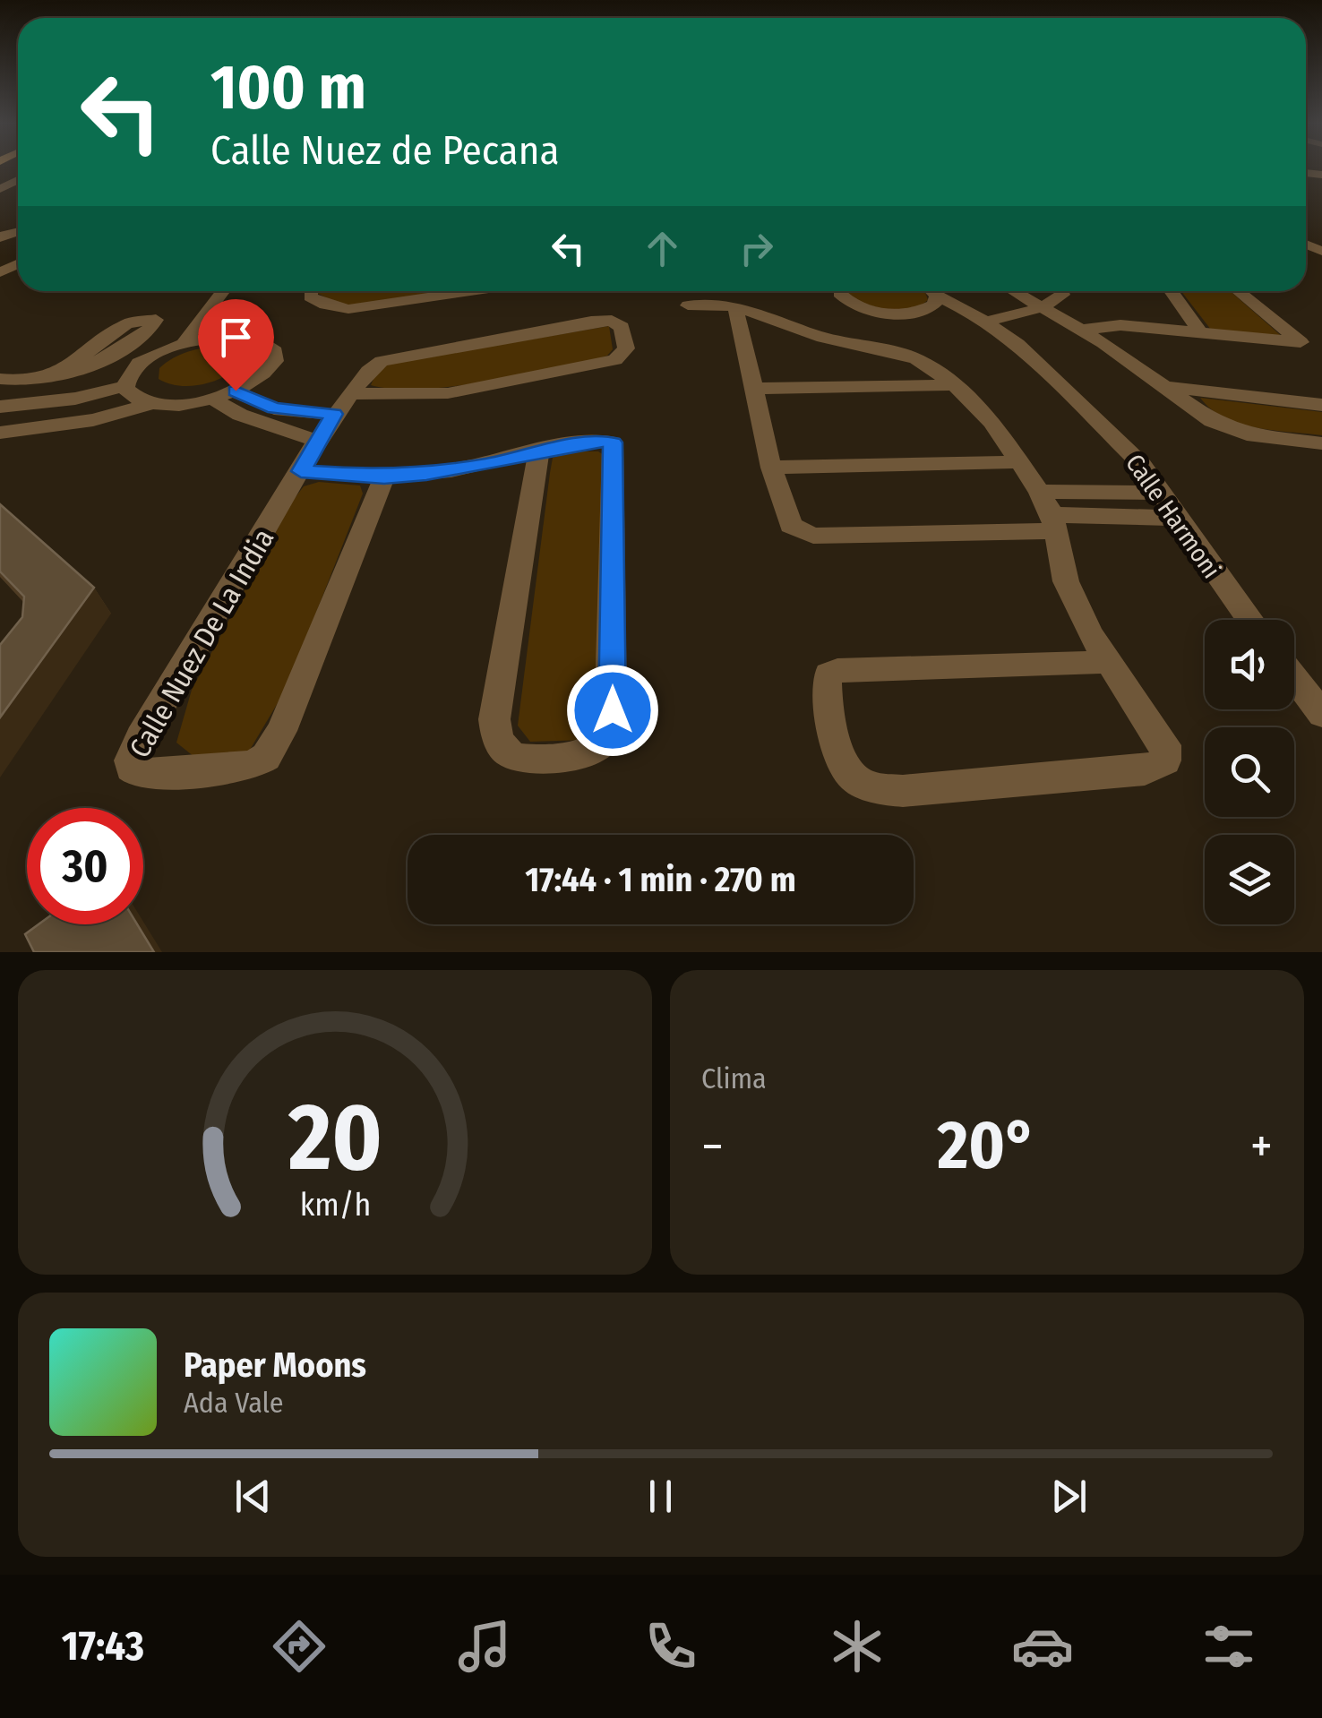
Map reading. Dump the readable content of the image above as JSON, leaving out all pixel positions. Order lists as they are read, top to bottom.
{
  "streets": {
    "street": ["Calle Harmoni", "Calle Nuez De La India"]
  },
  "page": {
    "turn": ["100 m", "Calle Nuez de Pecana"],
    "limit": "30",
    "trip": "17:44 · 1 min · 270 m",
    "tile": "Clima",
    "heat": ["−", "20°", "+"],
    "song": ["Paper Moons", "Ada Vale"],
    "tabs": "17:43",
    "gauge": ["20", "km/h"]
  }
}
